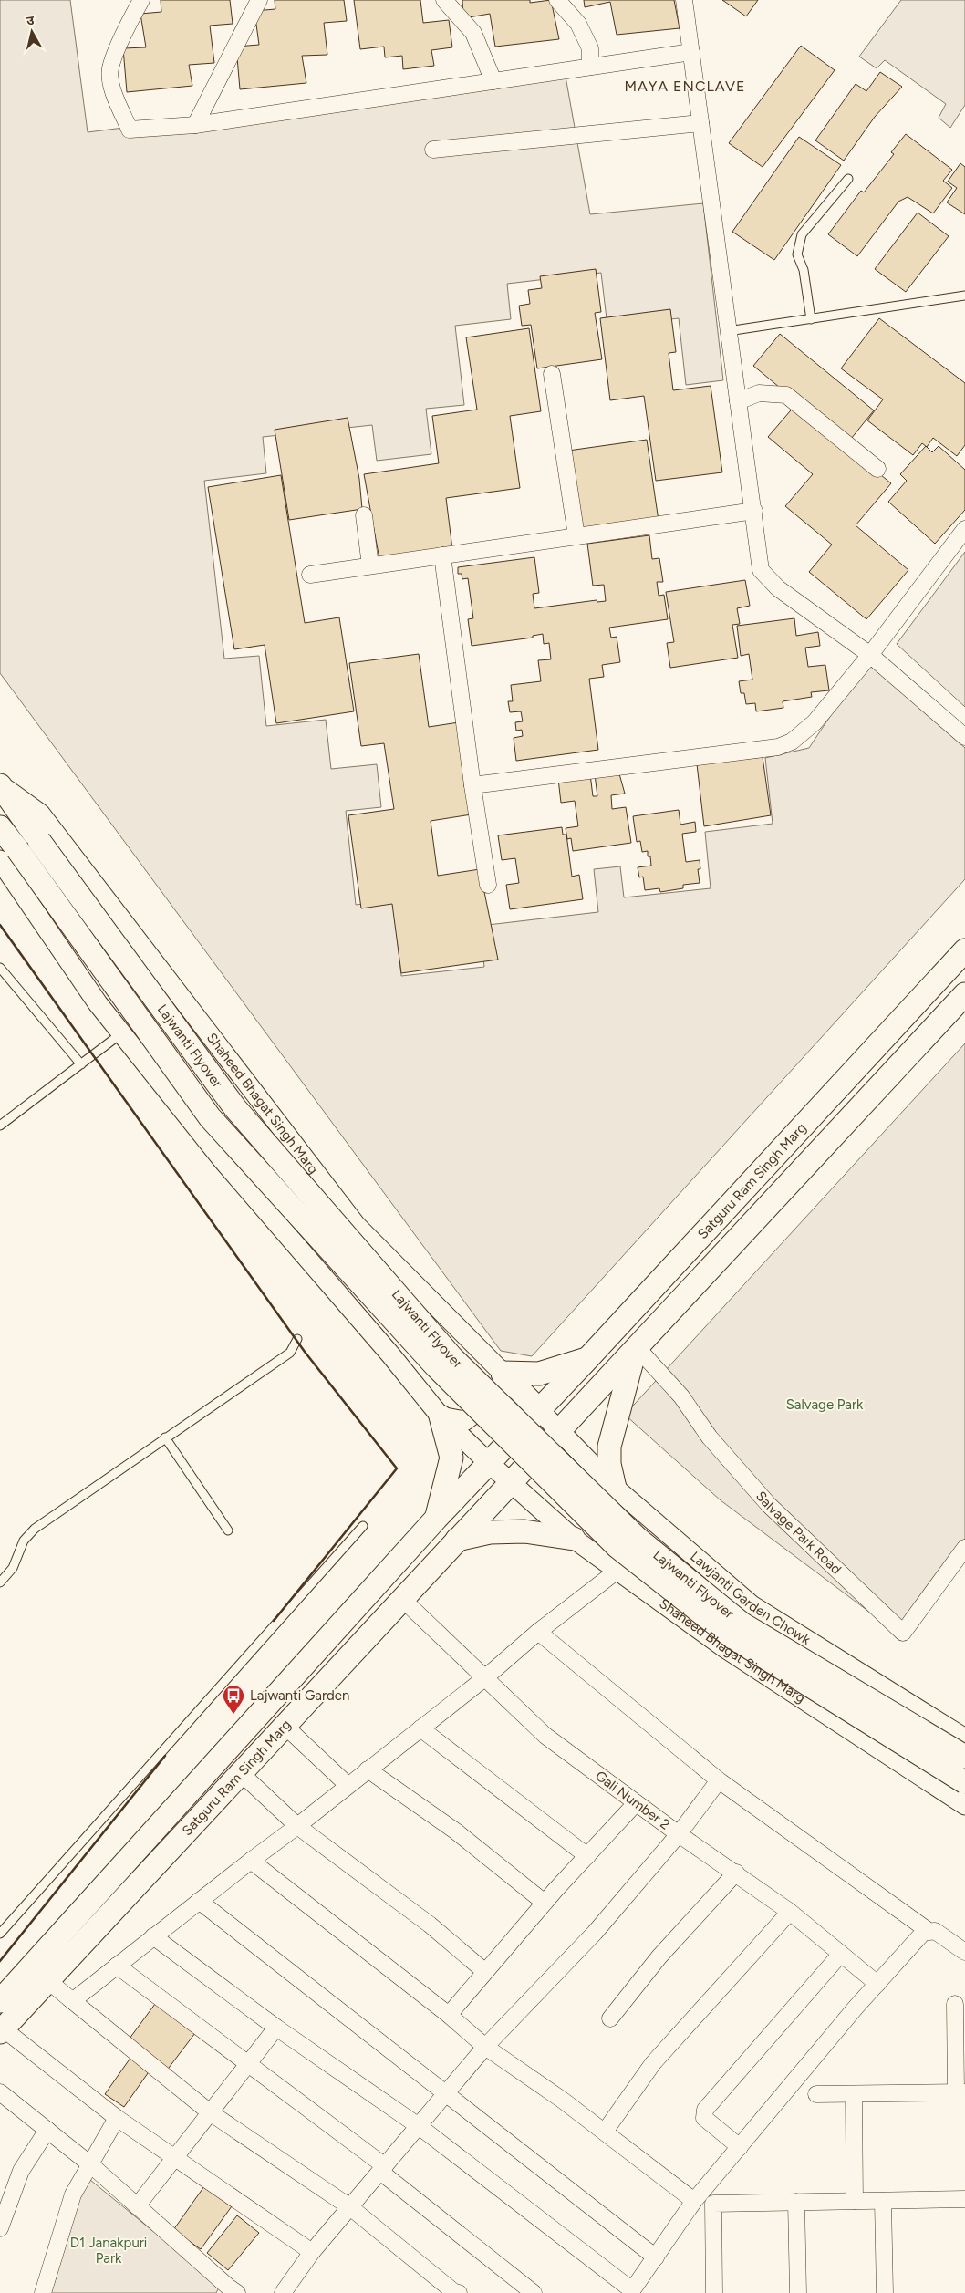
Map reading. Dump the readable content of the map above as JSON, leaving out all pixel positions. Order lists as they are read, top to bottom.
{
  "streets": {
    "main road": ["Lajwanti Flyover", "Shaheed Bhagat Singh Marg", "Satguru Ram Singh Marg"],
    "street": ["Salvage Park Road", "Lawjanti Garden Chowk", "Gali Number 2"]
  },
  "crossings": [
    ["Lajwanti Flyover", "Shaheed Bhagat Singh Marg"],
    ["Shaheed Bhagat Singh Marg", "Satguru Ram Singh Marg"],
    ["Shaheed Bhagat Singh Marg", "Lawjanti Garden Chowk"],
    ["Satguru Ram Singh Marg", "Salvage Park Road"],
    ["Satguru Ram Singh Marg", "Lawjanti Garden Chowk"],
    ["Satguru Ram Singh Marg", "Gali Number 2"]
  ],
  "districts": ["MAYA ENCLAVE"],
  "parks": ["Salvage Park", "D1 Janakpuri Park"],
  "places": {
    "bus stop": ["Lajwanti Garden"]
  },
  "north": "top"
}
